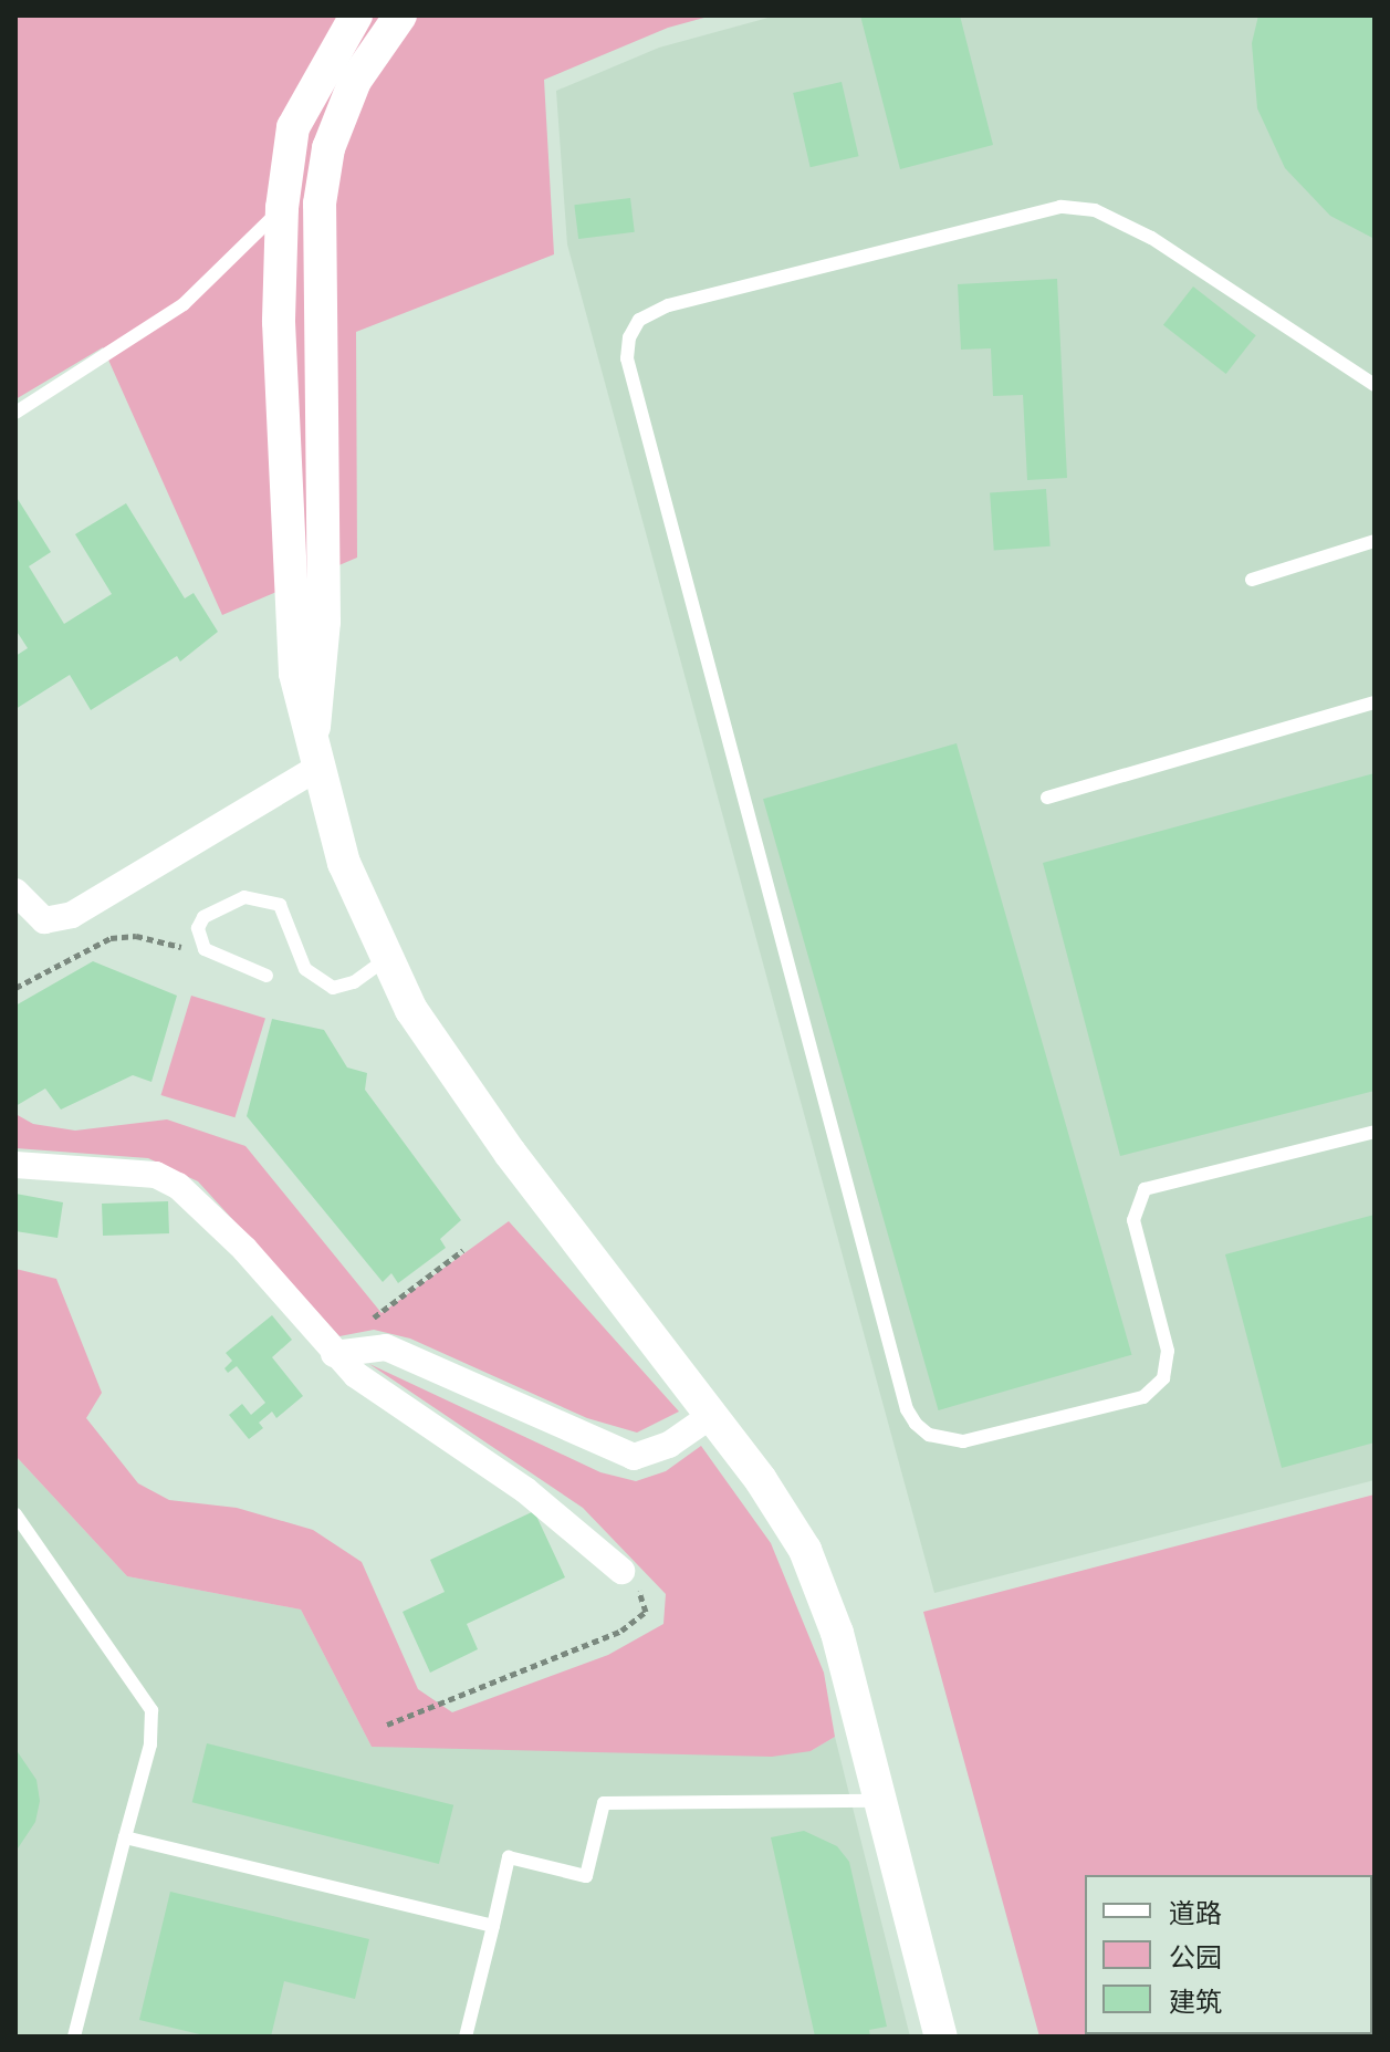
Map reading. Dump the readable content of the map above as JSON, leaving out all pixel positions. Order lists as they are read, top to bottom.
{
  "legend": ["道路", "公园", "建筑"]
}
